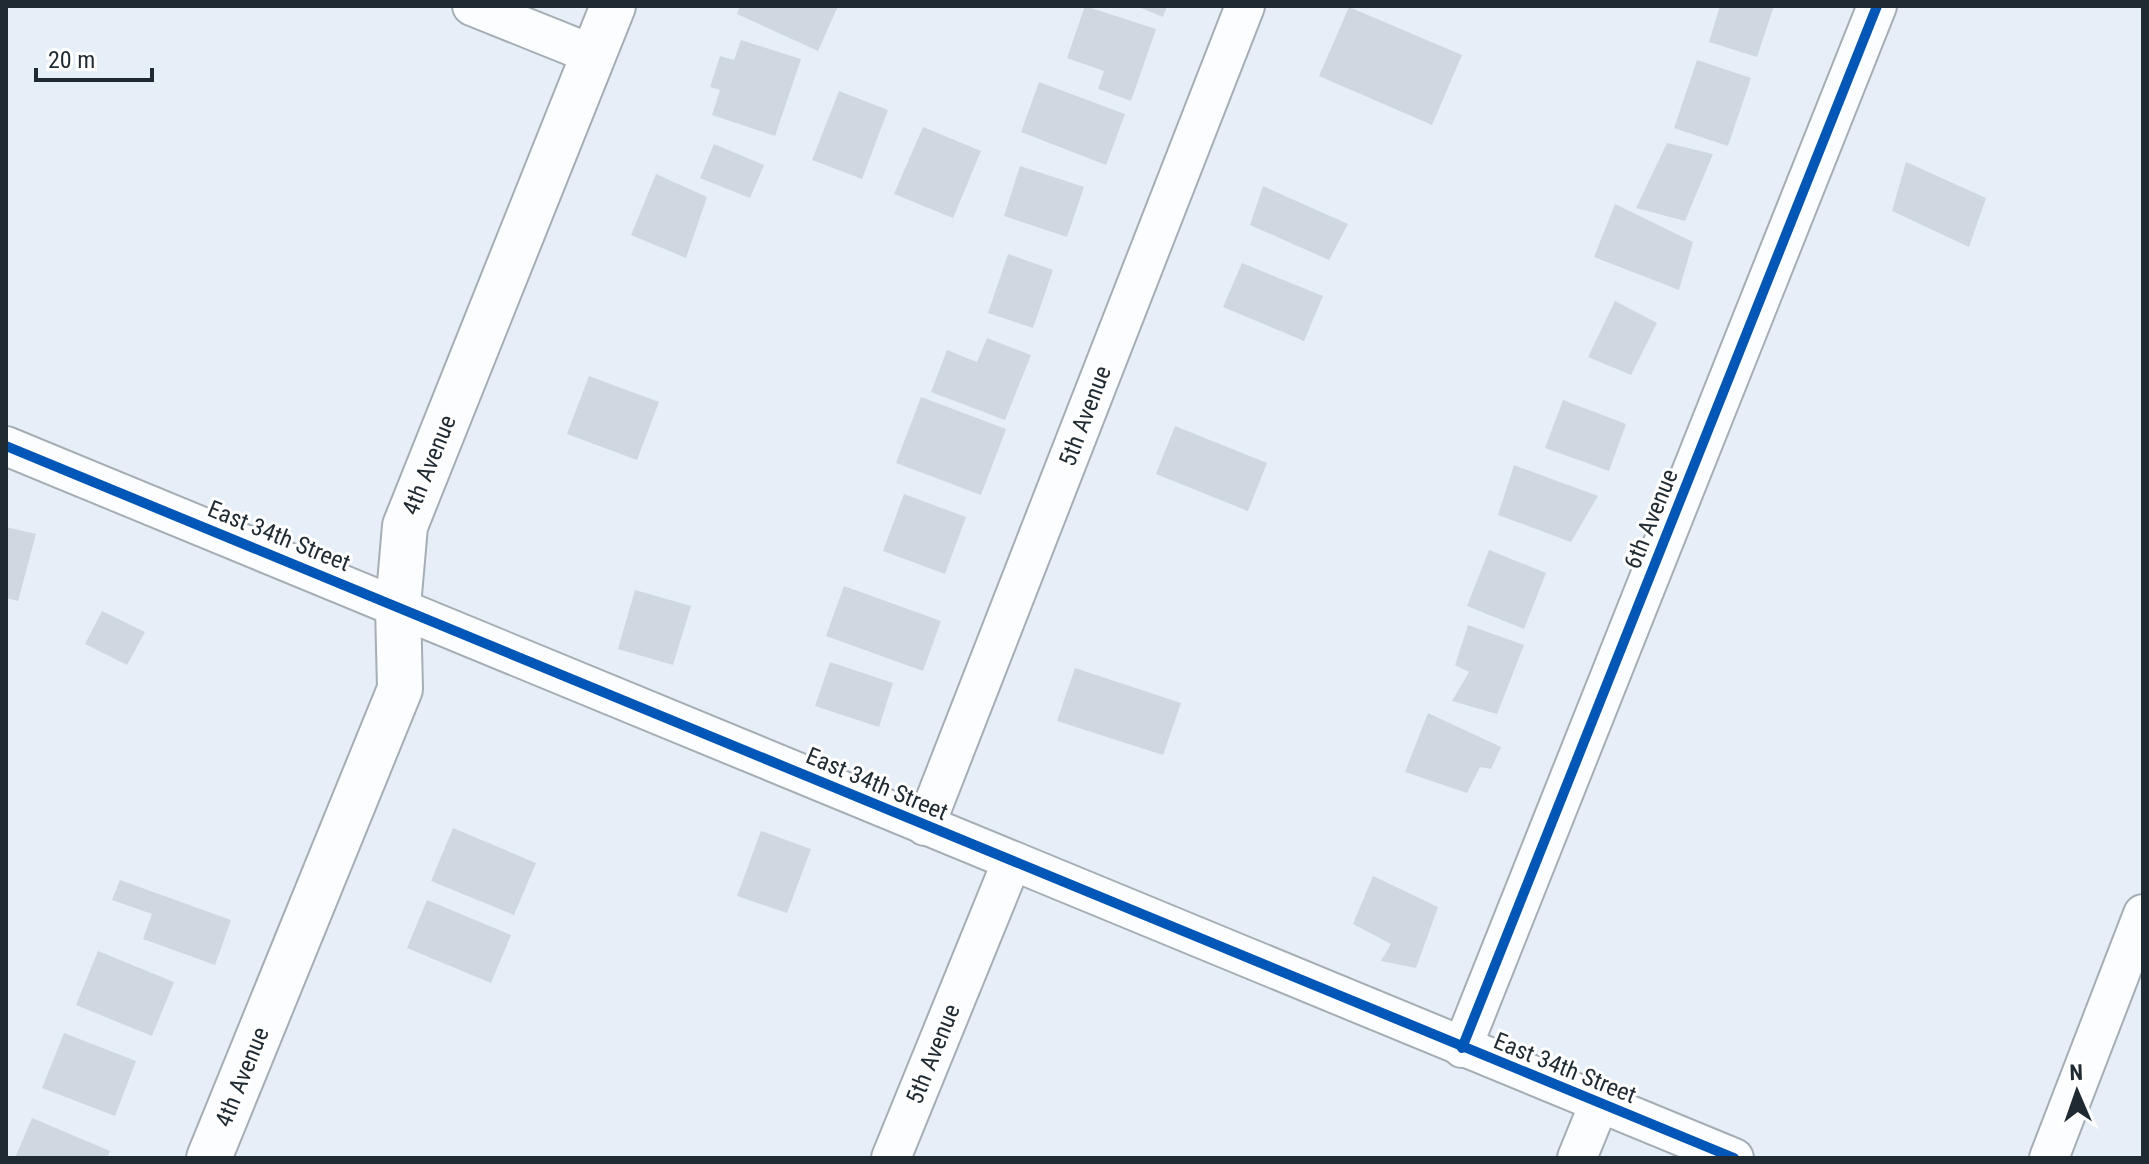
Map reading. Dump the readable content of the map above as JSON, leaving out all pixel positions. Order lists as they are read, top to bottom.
{
  "streets": {
    "main road": ["4th Avenue"],
    "street": ["5th Avenue", "6th Avenue", "East 34th Street"]
  },
  "crossings": [
    ["5th Avenue", "East 34th Street"],
    ["4th Avenue", "East 34th Street"],
    ["6th Avenue", "East 34th Street"]
  ],
  "scale_bar": "20 m",
  "north": "top"
}
